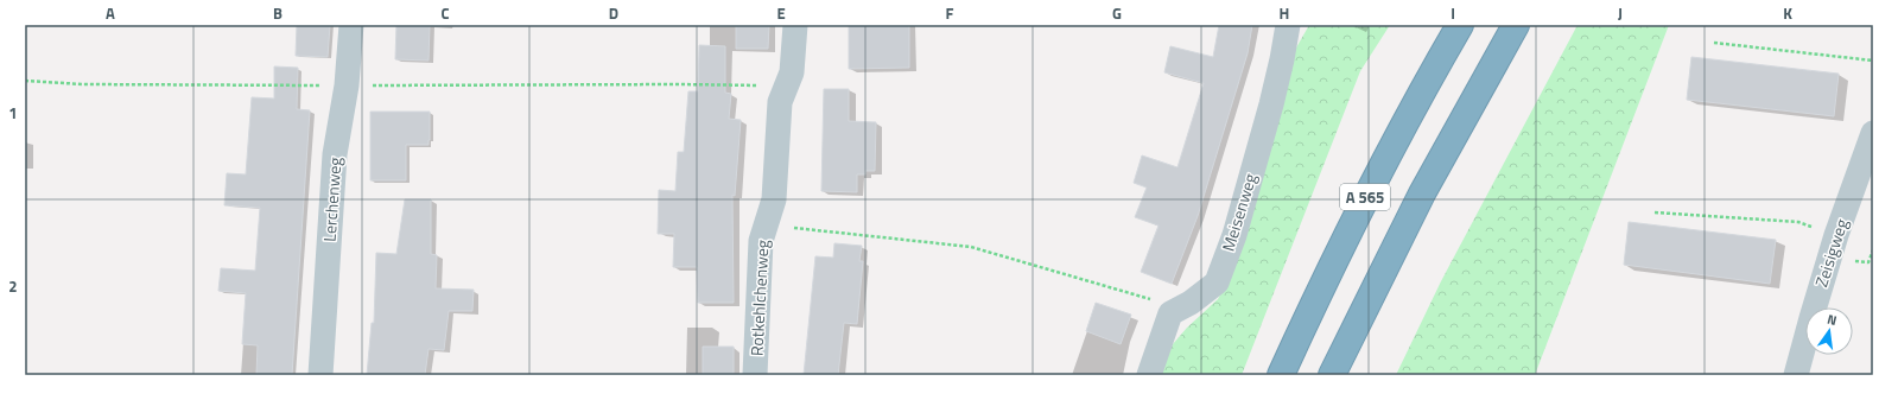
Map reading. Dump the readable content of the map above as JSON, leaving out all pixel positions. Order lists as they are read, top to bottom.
{
  "streets": {
    "highway": ["A 565"],
    "street": [
      "Lerchenweg",
      "Meisenweg",
      "Zeisigweg",
      "Rotkehlchenweg"
    ]
  },
  "north": "top",
  "grid": {
    "columns": [
      "A",
      "B",
      "C",
      "D",
      "E",
      "F",
      "G",
      "H",
      "I",
      "J",
      "K"
    ],
    "rows": ["1", "2"]
  }
}
